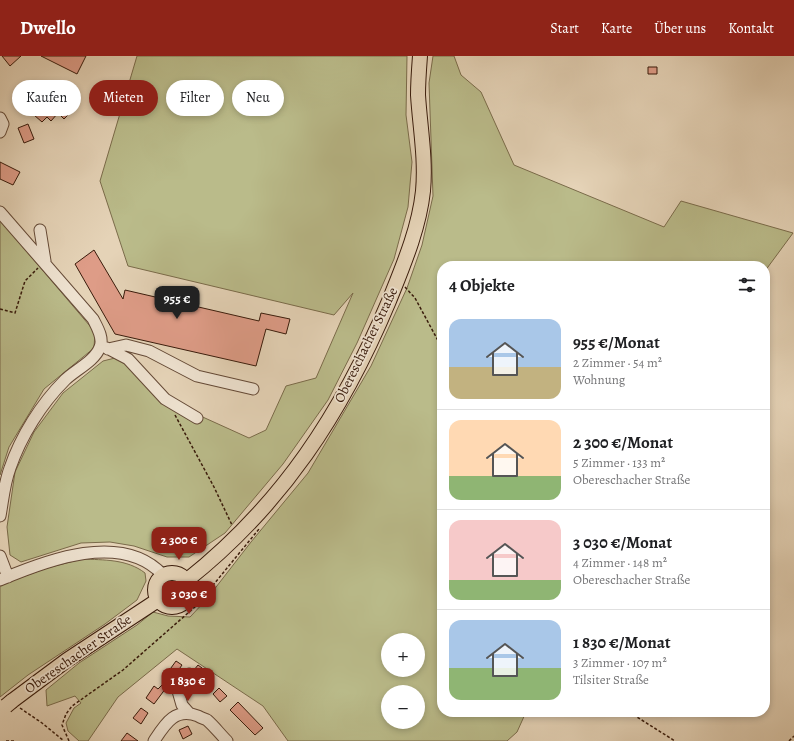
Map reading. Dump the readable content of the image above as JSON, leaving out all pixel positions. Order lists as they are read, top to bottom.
{
  "streets": {
    "main road": ["Obereschacher Straße"]
  },
  "page": {
    "header": "Dwello",
    "nav": [
      "Start",
      "Karte",
      "Über uns",
      "Kontakt"
    ],
    "chip": [
      "Kaufen",
      "Mieten",
      "Filter",
      "Neu"
    ],
    "heading": "4 Objekte",
    "price": [
      "955 €",
      "2 300 €",
      "3 030 €",
      "1 830 €"
    ],
    "list": [
      {
        "name": "955 €/Monat",
        "note": "2 Zimmer · 54 m² · Wohnung"
      },
      {
        "name": "2 300 €/Monat",
        "note": "5 Zimmer · 133 m² · Obereschacher Straße"
      },
      {
        "name": "3 030 €/Monat",
        "note": "4 Zimmer · 148 m² · Obereschacher Straße"
      },
      {
        "name": "1 830 €/Monat",
        "note": "3 Zimmer · 107 m² · Tilsiter Straße"
      }
    ],
    "map_buttons": ["+", "−"]
  }
}
